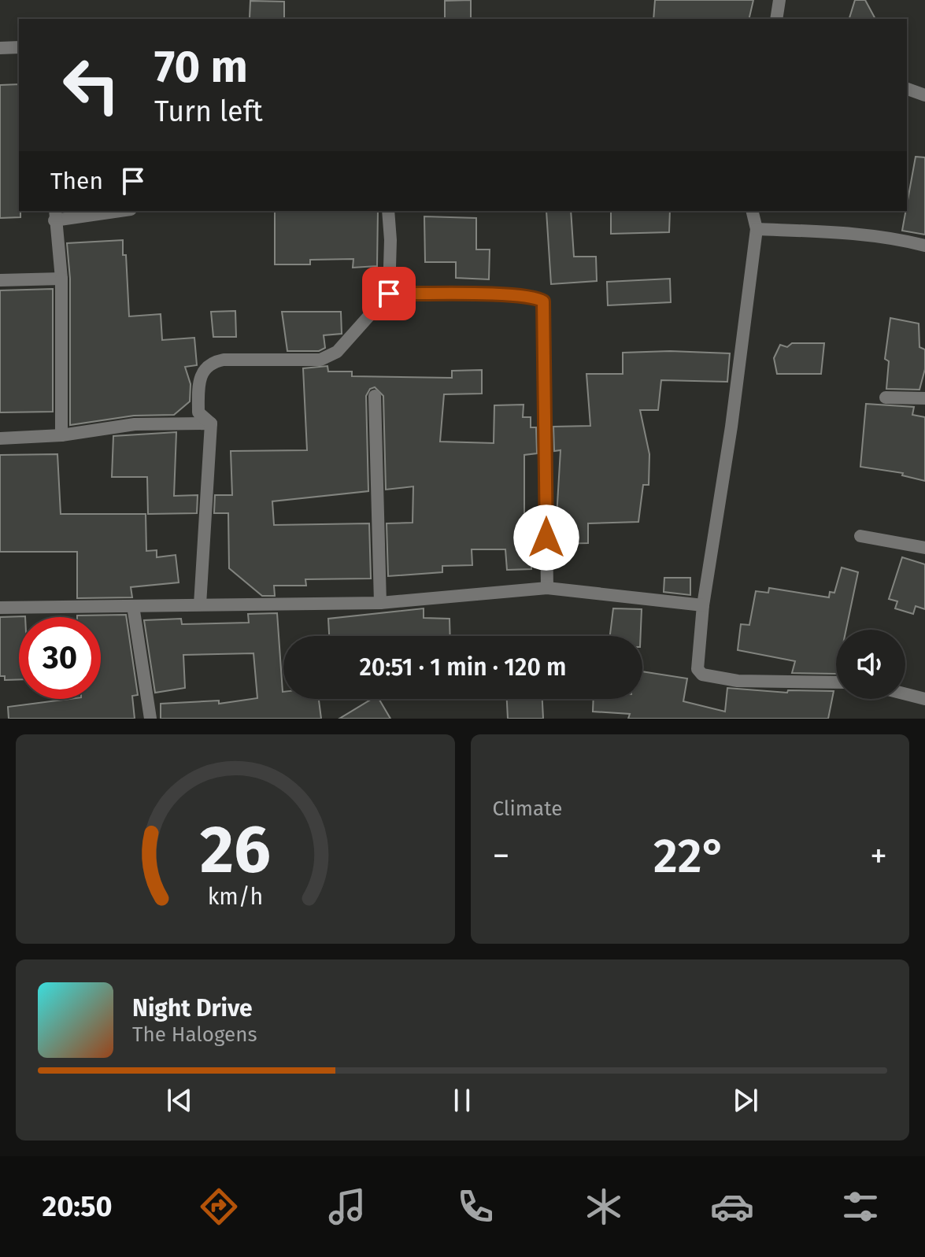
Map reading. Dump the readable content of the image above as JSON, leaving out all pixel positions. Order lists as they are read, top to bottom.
{
  "page": {
    "turn": ["70 m", "Turn left"],
    "then": "Then",
    "limit": "30",
    "trip": "20:51 · 1 min · 120 m",
    "tile": "Climate",
    "heat": ["−", "22°", "+"],
    "song": ["Night Drive", "The Halogens"],
    "tabs": "20:50",
    "gauge": ["26", "km/h"]
  }
}
